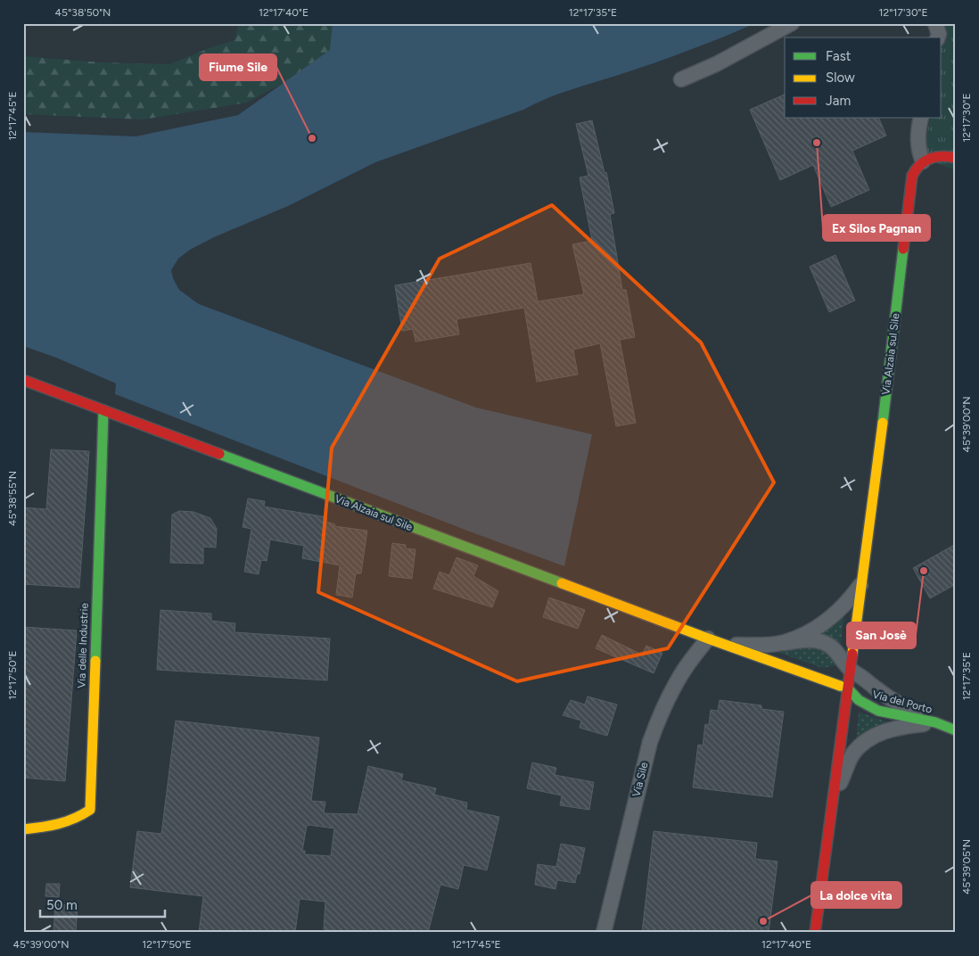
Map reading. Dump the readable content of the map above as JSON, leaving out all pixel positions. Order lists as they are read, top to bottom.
{
  "streets": {
    "street": [
      "Via Alzaia sul Sile",
      "Via delle Industrie",
      "Via del Porto",
      "Via Sile"
    ]
  },
  "crossings": [
    ["Via Alzaia sul Sile", "Via delle Industrie"],
    ["Via Alzaia sul Sile", "Via del Porto"],
    ["Via Alzaia sul Sile", "Via Sile"]
  ],
  "places": [
    "Fiume Sile",
    "Ex Silos Pagnan",
    "San Josè",
    "La dolce vita"
  ],
  "legend": ["Fast", "Slow", "Jam"],
  "scale_bar": "50 m",
  "coordinates": [
    "45°38'50\"N",
    "12°17'40\"E",
    "12°17'35\"E",
    "12°17'30\"E",
    "12°17'45\"E",
    "45°39'00\"N",
    "45°38'55\"N",
    "12°17'50\"E",
    "45°39'05\"N"
  ]
}
